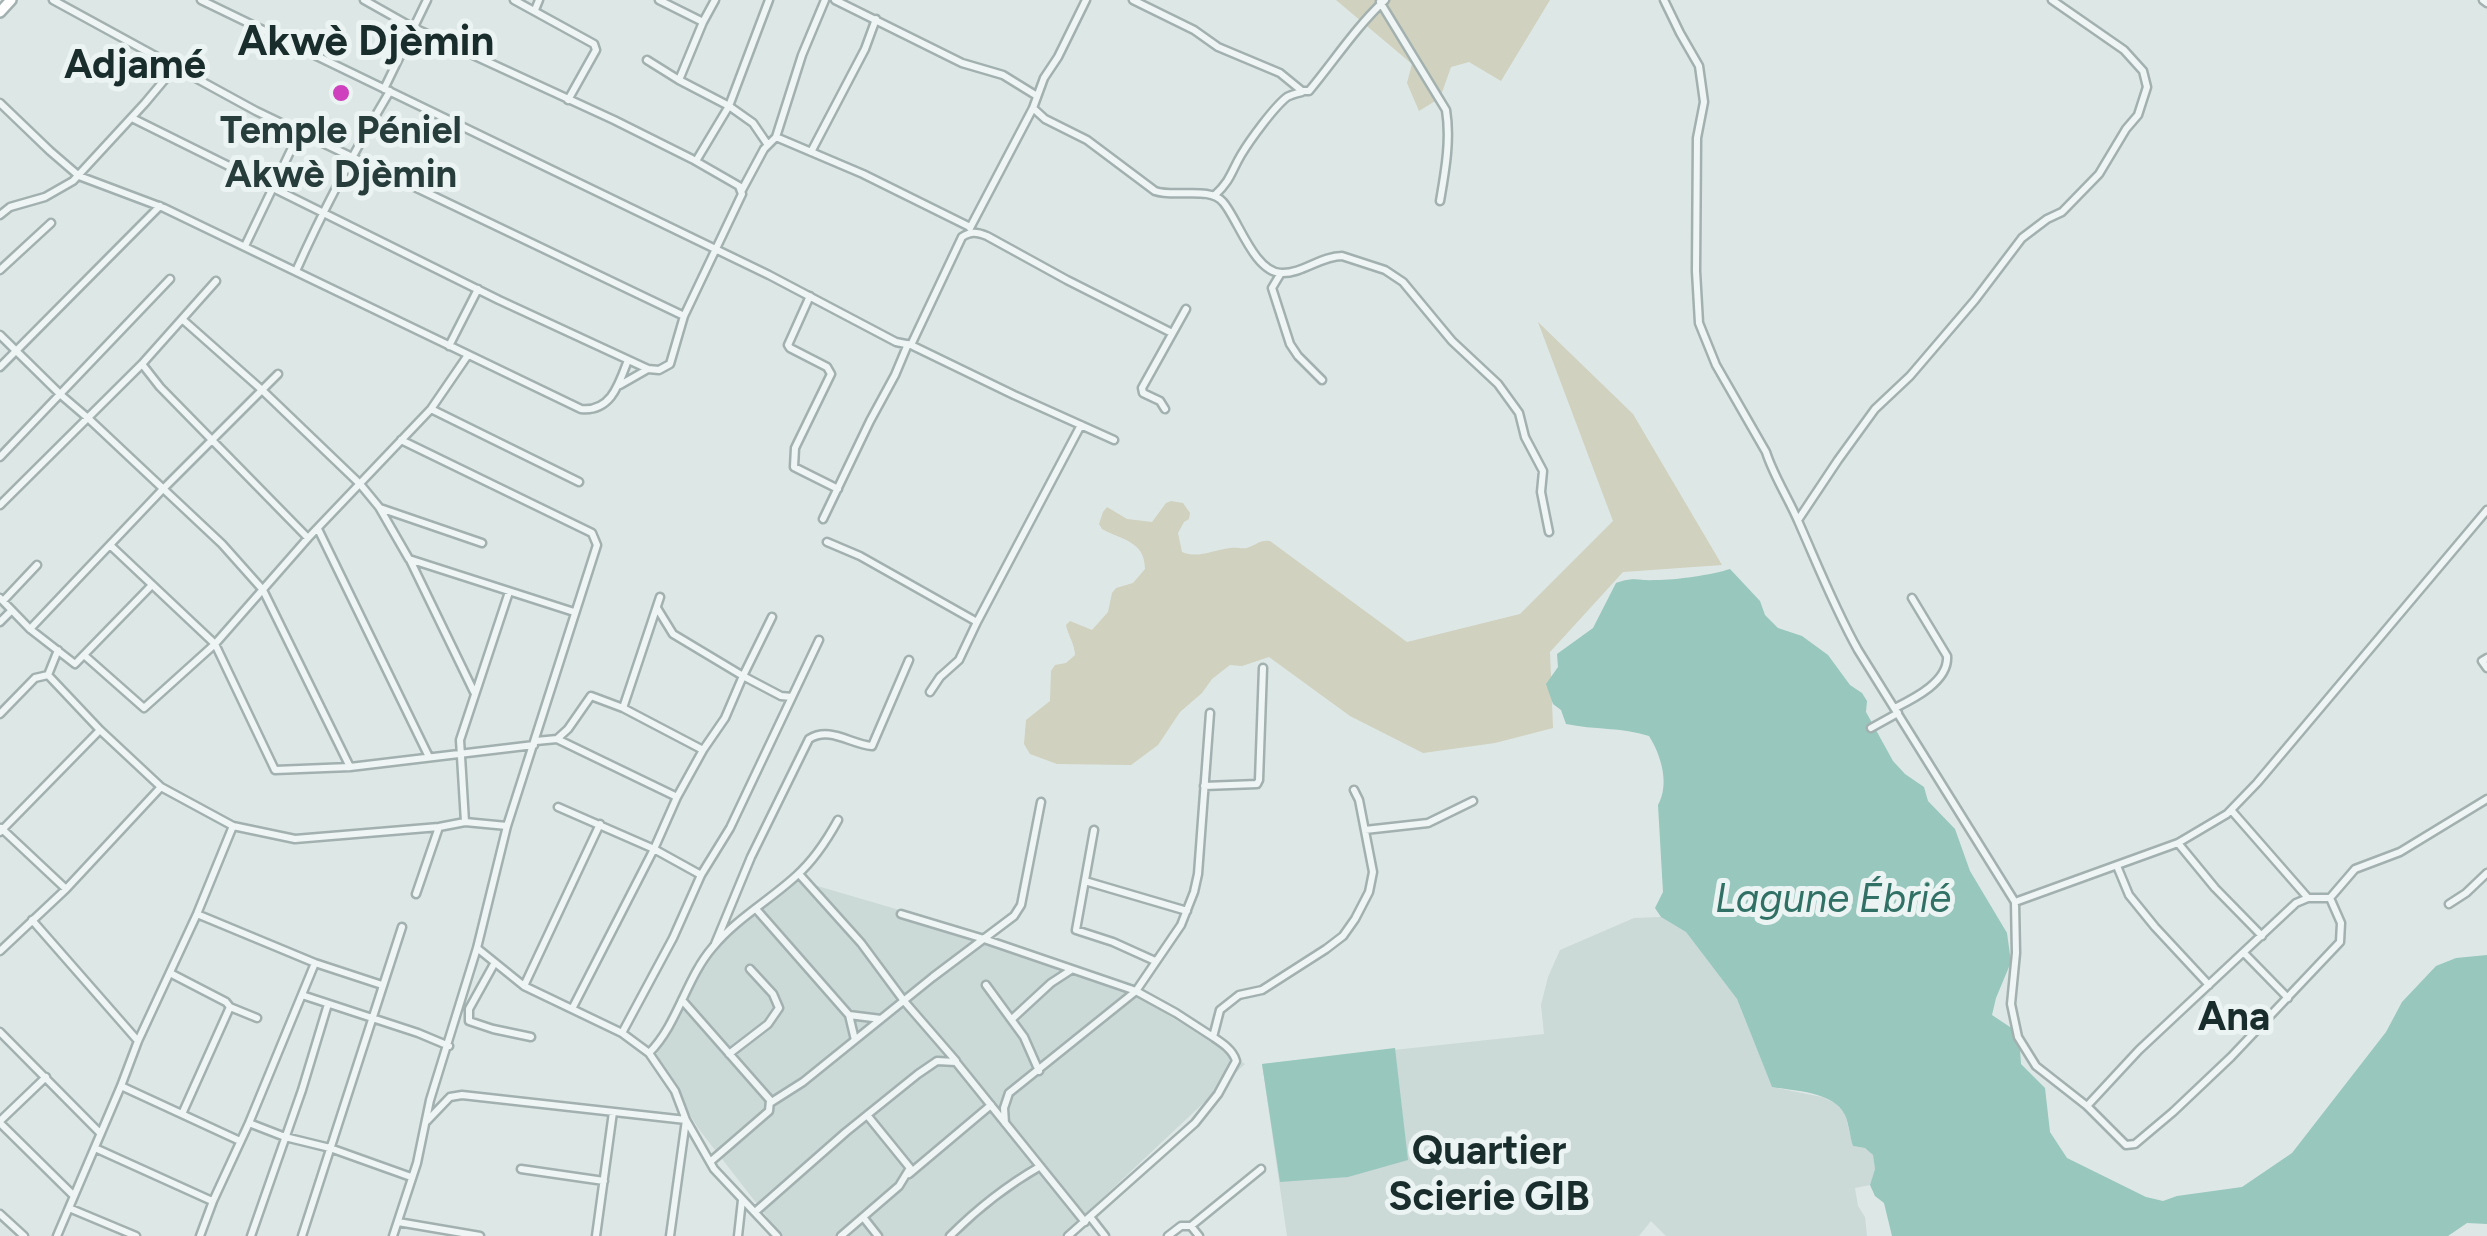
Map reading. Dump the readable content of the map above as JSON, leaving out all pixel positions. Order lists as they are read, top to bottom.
{
  "districts": [
    "Akwè Djèmin",
    "Adjamé",
    "Ana",
    "Quartier Scierie GIB"
  ],
  "water": ["Lagune Ébrié"],
  "places": ["Temple Péniel Akwè Djèmin"]
}
